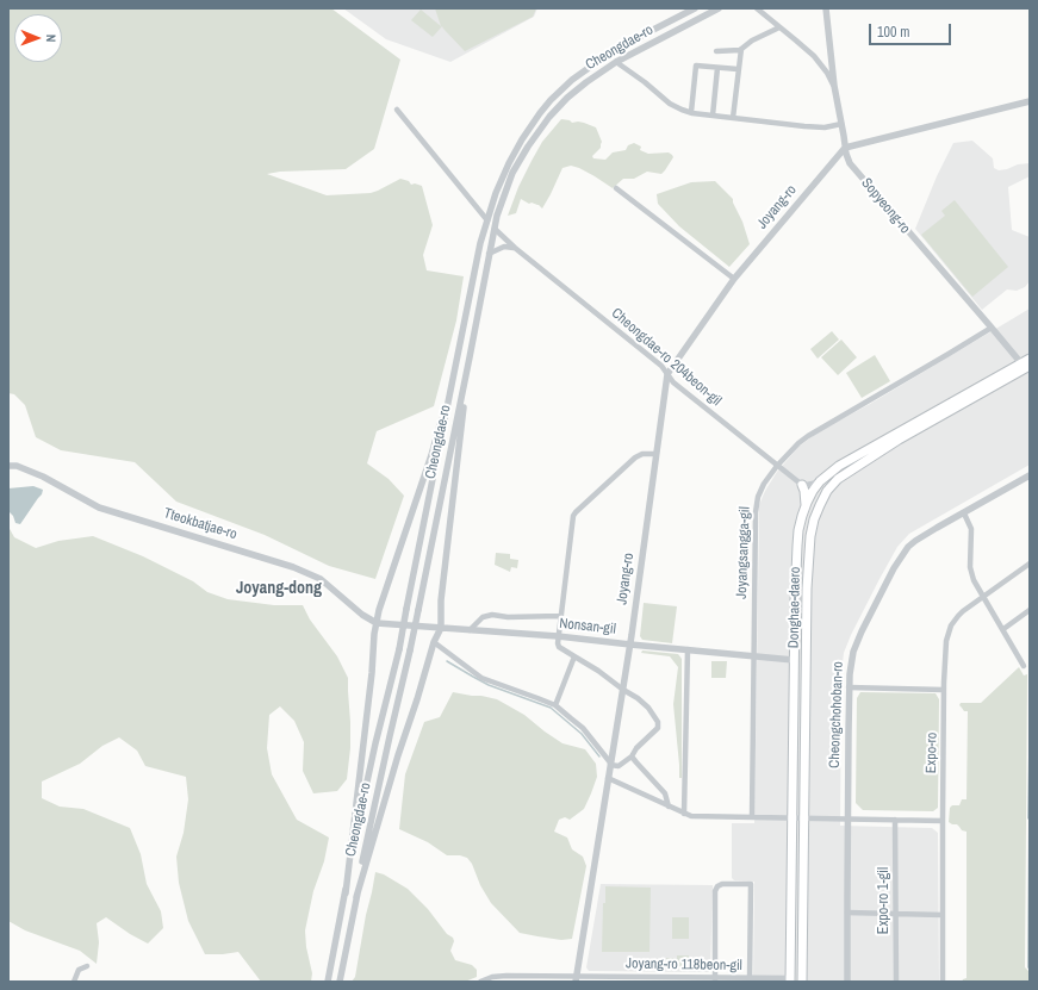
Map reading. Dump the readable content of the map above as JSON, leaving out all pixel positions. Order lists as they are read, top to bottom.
{
  "streets": {
    "main road": ["Donghae-daero"],
    "street": [
      "Cheongdae-ro",
      "Sopyeong-ro",
      "Joyang-ro",
      "Cheongdae-ro 204beon-gil",
      "Tteokbatjae-ro",
      "Joyangsangga-gil",
      "Nonsan-gil",
      "Cheongchohoban-ro",
      "Expo-ro",
      "Expo-ro 1-gil",
      "Joyang-ro 118beon-gil"
    ]
  },
  "crossings": [
    ["Cheongdae-ro", "Cheongdae-ro 204beon-gil"],
    ["Sopyeong-ro", "Joyang-ro"],
    ["Sopyeong-ro", "Joyangsangga-gil"],
    ["Sopyeong-ro", "Donghae-daero"],
    ["Joyang-ro", "Cheongdae-ro 204beon-gil"],
    ["Joyang-ro", "Nonsan-gil"],
    ["Joyang-ro", "Joyang-ro 118beon-gil"],
    ["Cheongdae-ro 204beon-gil", "Joyangsangga-gil"],
    ["Tteokbatjae-ro", "Nonsan-gil"],
    ["Joyangsangga-gil", "Nonsan-gil"],
    ["Donghae-daero", "Nonsan-gil"],
    ["Donghae-daero", "Joyang-ro 118beon-gil"]
  ],
  "districts": ["Joyang-dong"],
  "scale_bar": "100 m",
  "north": "right"
}
